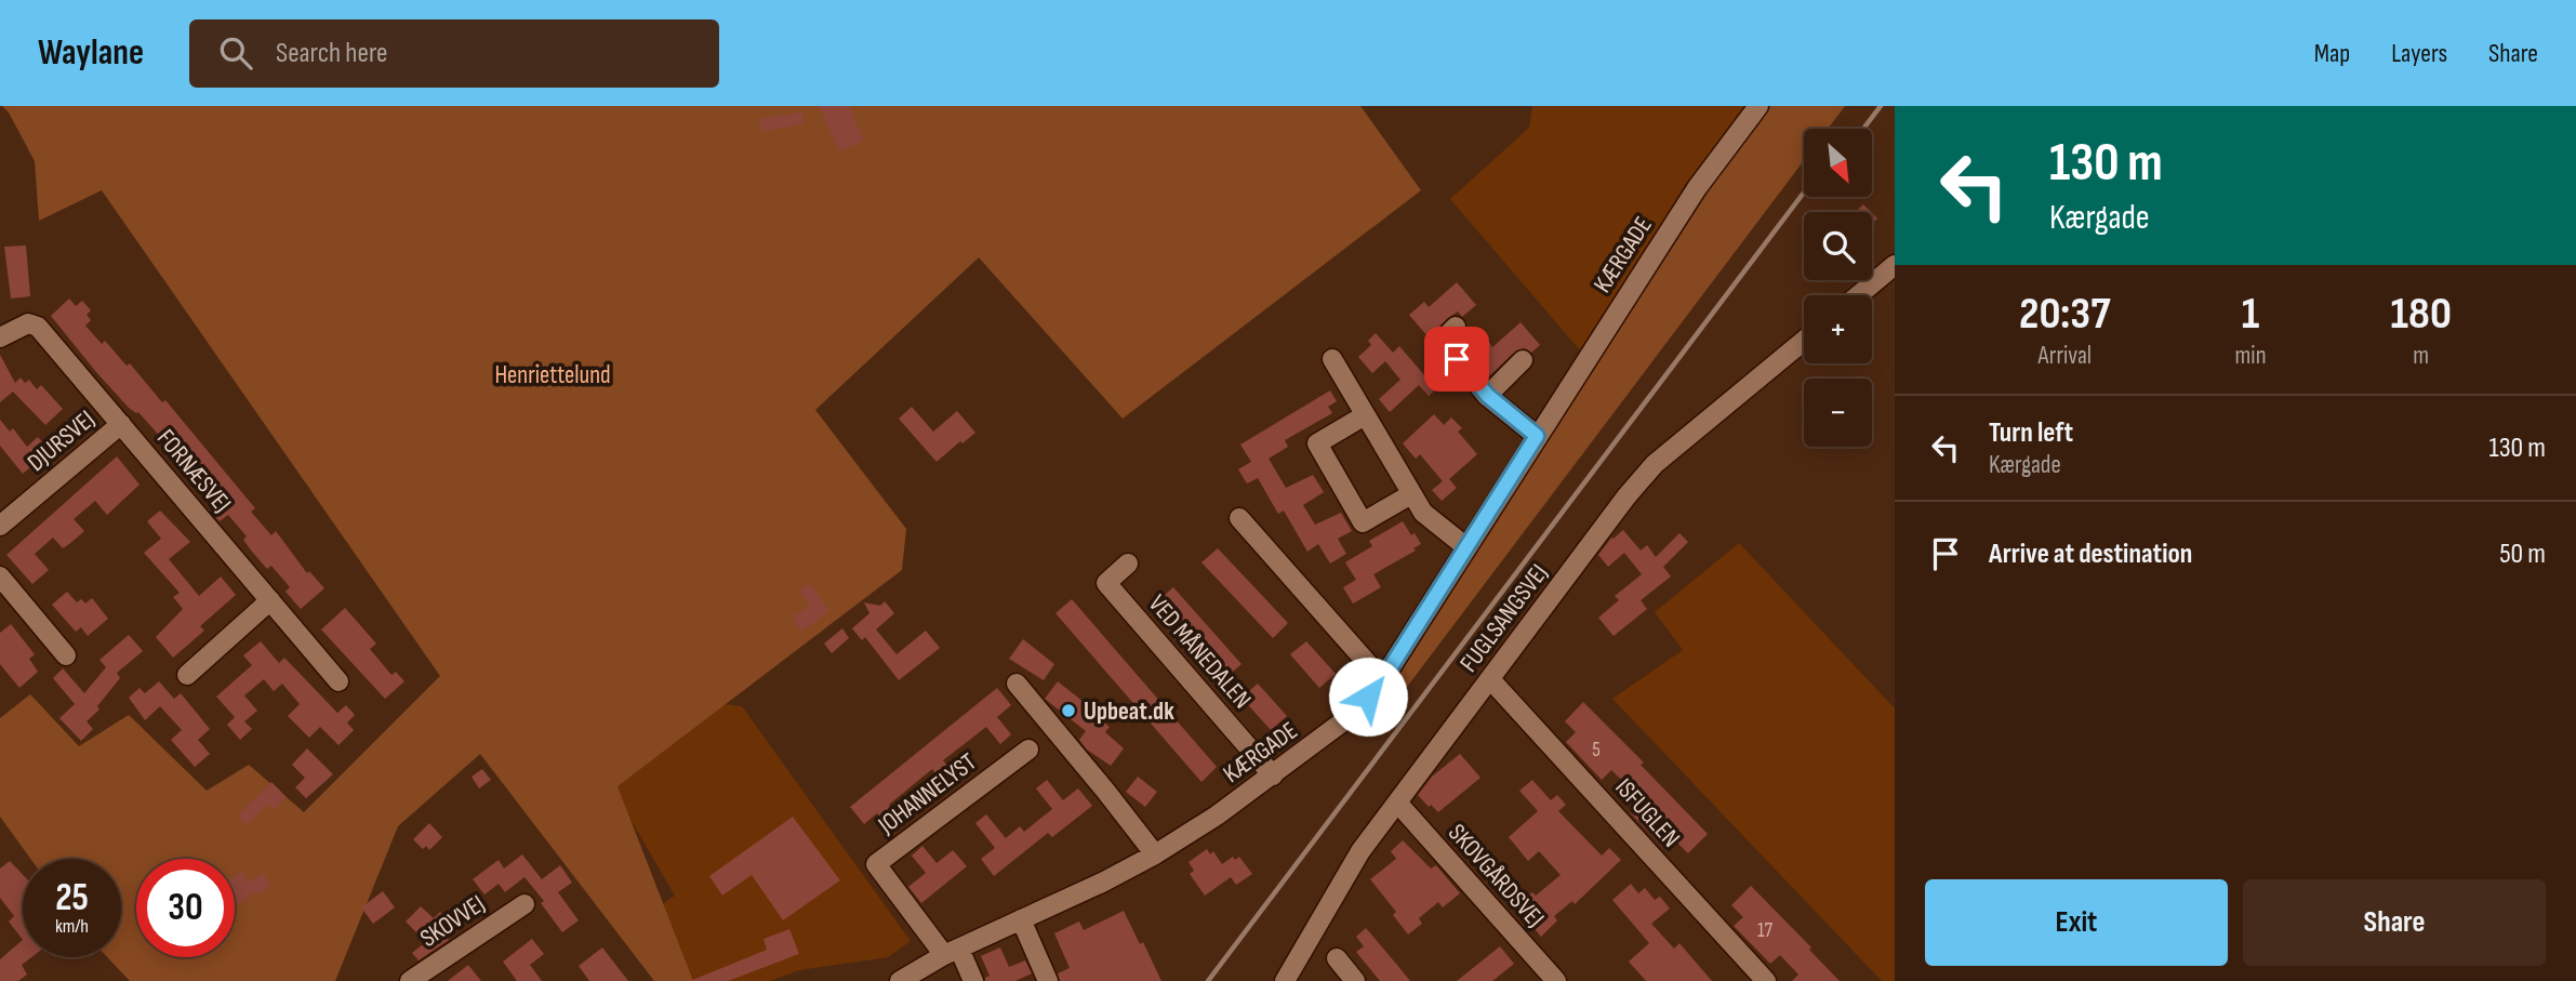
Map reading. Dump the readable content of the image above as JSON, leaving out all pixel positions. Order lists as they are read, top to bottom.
{
  "streets": {
    "street": [
      "KÆRGADE",
      "DJURSVEJ",
      "FORNÆSVEJ",
      "FUGLSANGSVEJ",
      "VED MÅNEDALEN",
      "JOHANNELYST",
      "ISFUGLEN",
      "SKOVGÅRDSVEJ",
      "SKOVVEJ"
    ]
  },
  "crossings": [
    ["KÆRGADE", "VED MÅNEDALEN"],
    ["KÆRGADE", "JOHANNELYST"],
    ["DJURSVEJ", "FORNÆSVEJ"],
    ["FUGLSANGSVEJ", "ISFUGLEN"],
    ["FUGLSANGSVEJ", "SKOVGÅRDSVEJ"]
  ],
  "parks": ["Henriettelund"],
  "places": ["Upbeat.dk"],
  "house_numbers": ["5", "17"],
  "north": "bottom right",
  "page": {
    "header": "Waylane",
    "search": "Search here",
    "nav": ["Map", "Layers", "Share"],
    "turn": ["130 m", "Kærgade"],
    "map_buttons": ["+", "−"],
    "eta": [
      "20:37",
      "Arrival",
      "1",
      "min",
      "180",
      "m"
    ],
    "list": [
      {
        "name": "Turn left",
        "note": "Kærgade",
        "value": "130 m"
      },
      {
        "name": "Arrive at destination",
        "value": "50 m"
      }
    ],
    "speed": "25 km/h",
    "limit": "30",
    "buttons": ["Exit", "Share"]
  }
}
